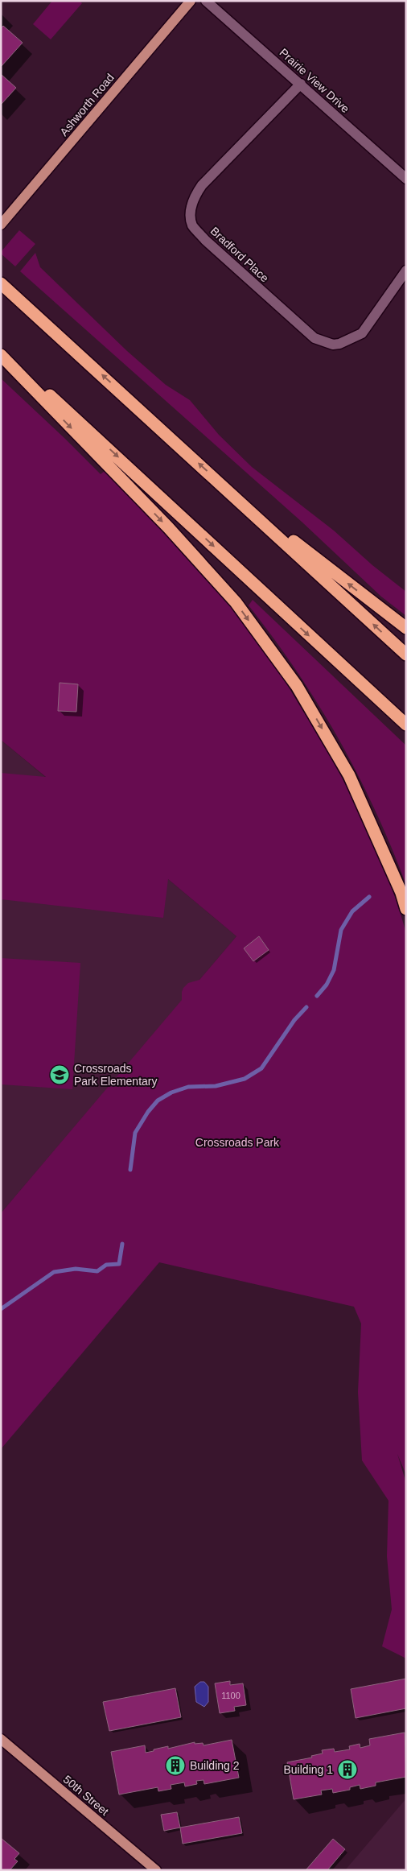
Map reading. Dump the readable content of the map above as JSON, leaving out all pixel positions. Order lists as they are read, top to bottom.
{
  "streets": {
    "main road": ["Ashworth Road", "50th Street"],
    "street": ["Prairie View Drive", "Bradford Place"]
  },
  "crossings": [
    ["Prairie View Drive", "Bradford Place"]
  ],
  "parks": ["Crossroads Park"],
  "places": {
    "school or university": ["Crossroads Park Elementary"],
    "building": ["Building 2", "Building 1"]
  },
  "house_numbers": ["1100"]
}
